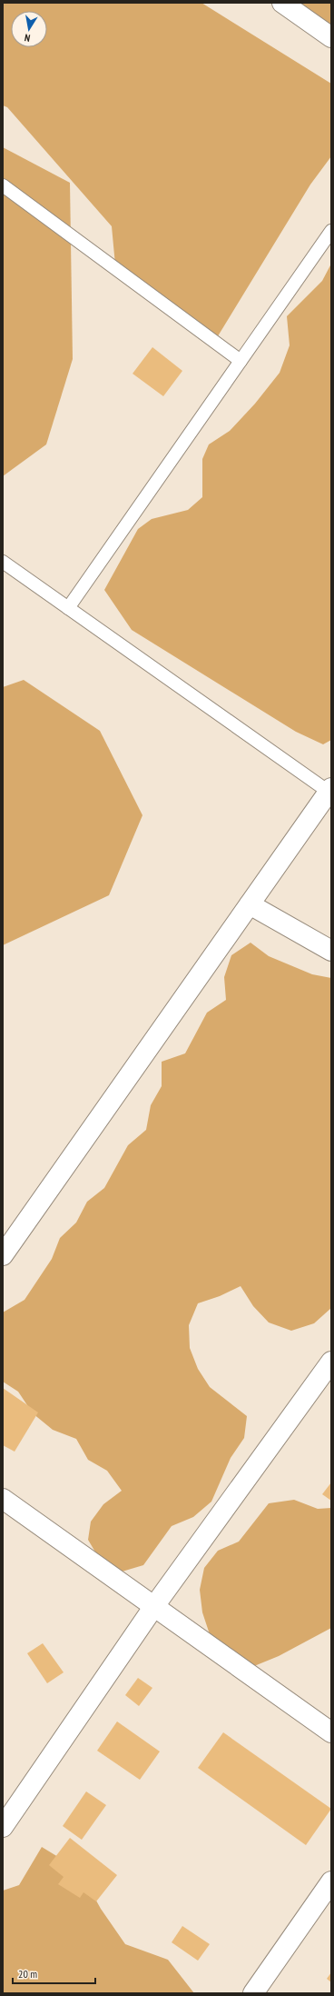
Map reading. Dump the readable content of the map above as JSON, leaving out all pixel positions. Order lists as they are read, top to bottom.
{
  "scale_bar": "20 m",
  "north": "bottom"
}
